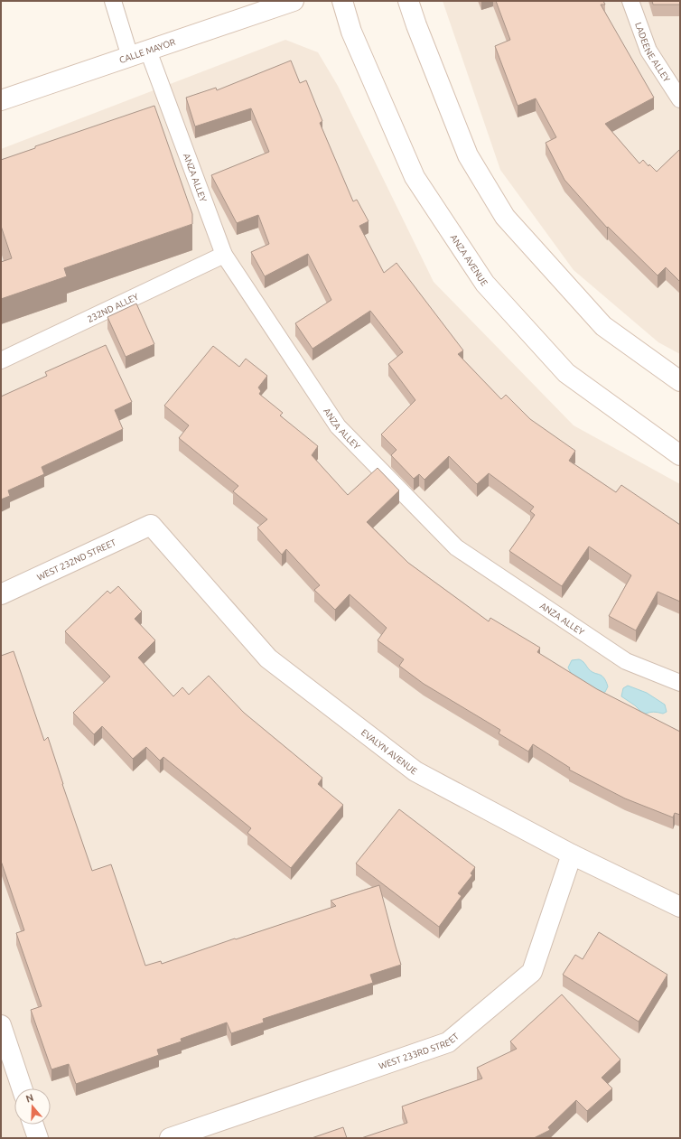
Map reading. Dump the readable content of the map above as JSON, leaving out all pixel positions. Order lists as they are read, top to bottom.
{
  "streets": {
    "street": [
      "CALLE MAYOR",
      "ANZA AVENUE",
      "WEST 232ND STREET",
      "EVALYN AVENUE",
      "WEST 233RD STREET"
    ],
    "lane": ["LADEENE ALLEY", "ANZA ALLEY", "232ND ALLEY"]
  },
  "crossings": [
    ["CALLE MAYOR", "ANZA ALLEY"],
    ["ANZA ALLEY", "232ND ALLEY"],
    ["WEST 232ND STREET", "EVALYN AVENUE"],
    ["EVALYN AVENUE", "WEST 233RD STREET"]
  ],
  "north": "top"
}
